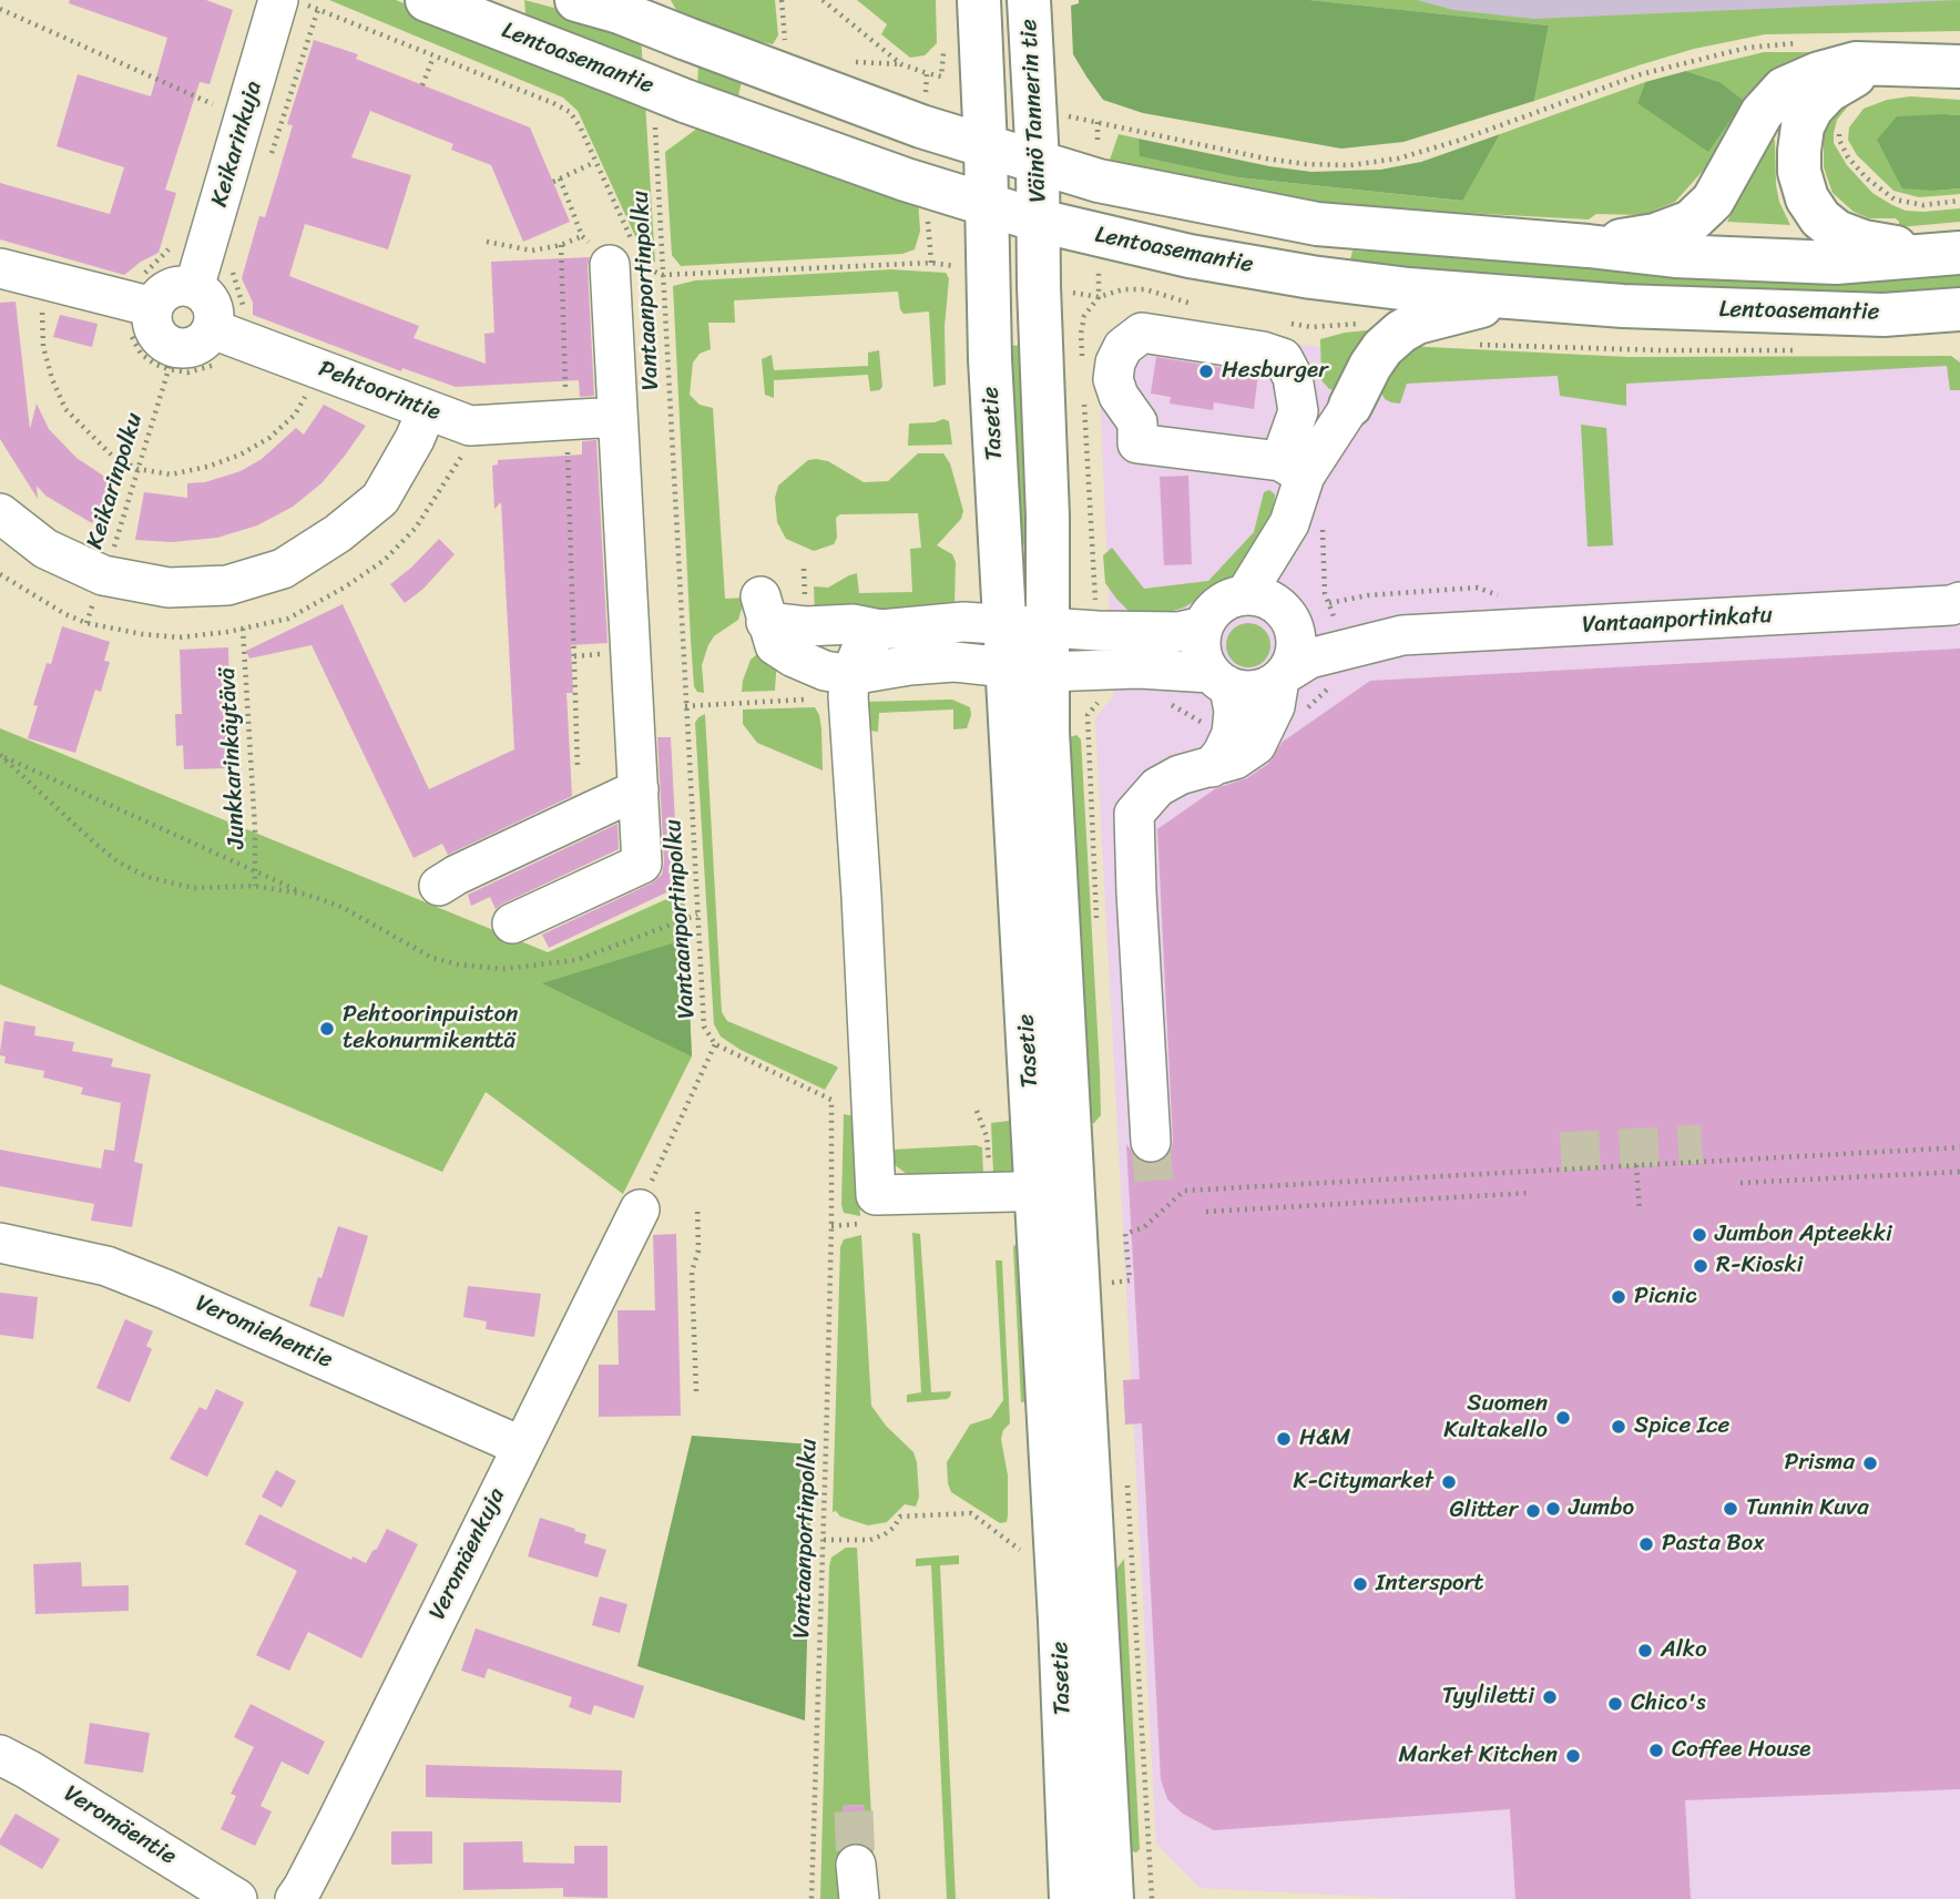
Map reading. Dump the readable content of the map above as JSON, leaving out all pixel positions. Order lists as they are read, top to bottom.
{
  "streets": {
    "main road": ["Lentoasemantie", "Väinö Tannerin tie", "Tasetie"],
    "street": [
      "Keikarinkuja",
      "Pehtoorintie",
      "Vantaanportinkatu",
      "Veromiehentie",
      "Veromäenkuja",
      "Veromäentie"
    ],
    "path": ["Vantaanportinpolku", "Keikarinpolku", "Junkkarinkäytävä"]
  },
  "crossings": [
    ["Lentoasemantie", "Väinö Tannerin tie"],
    ["Lentoasemantie", "Vantaanportinpolku"],
    ["Lentoasemantie", "Tasetie"],
    ["Väinö Tannerin tie", "Tasetie"],
    ["Keikarinkuja", "Pehtoorintie"],
    ["Keikarinkuja", "Keikarinpolku"],
    ["Pehtoorintie", "Keikarinpolku"],
    ["Tasetie", "Vantaanportinkatu"],
    ["Veromiehentie", "Veromäenkuja"]
  ],
  "places": [
    "Hesburger",
    "Pehtoorinpuiston tekonurmikenttä",
    "Jumbon Apteekki",
    "R-Kioski",
    "Picnic",
    "Suomen Kultakello",
    "Spice Ice",
    "H&M",
    "Prisma",
    "K-Citymarket",
    "Jumbo",
    "Tunnin Kuva",
    "Glitter",
    "Pasta Box",
    "Intersport",
    "Alko",
    "Tyyliletti",
    "Chico's",
    "Coffee House",
    "Market Kitchen"
  ]
}
